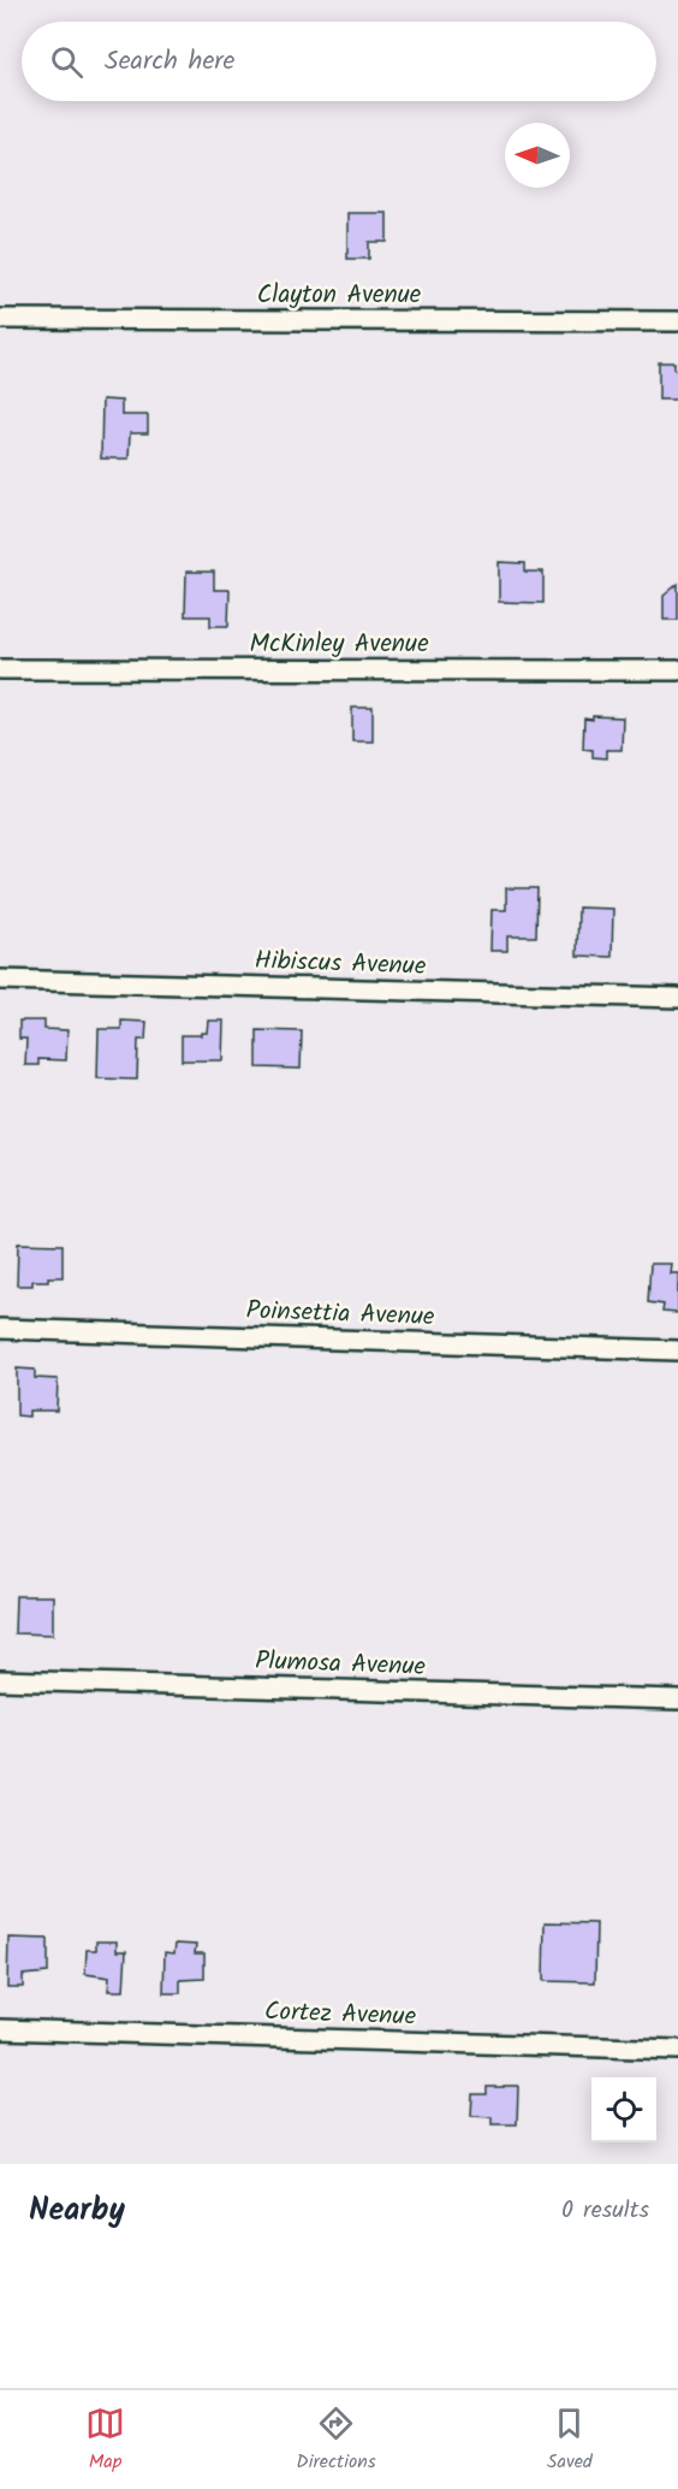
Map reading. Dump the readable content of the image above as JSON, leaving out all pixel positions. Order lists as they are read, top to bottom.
{
  "streets": {
    "street": [
      "Clayton Avenue",
      "McKinley Avenue",
      "Hibiscus Avenue",
      "Poinsettia Avenue",
      "Plumosa Avenue",
      "Cortez Avenue"
    ]
  },
  "north": "left",
  "page": {
    "search": "Search here",
    "heading": ["Nearby", "0 results"],
    "nav": ["Map", "Directions", "Saved"]
  }
}
